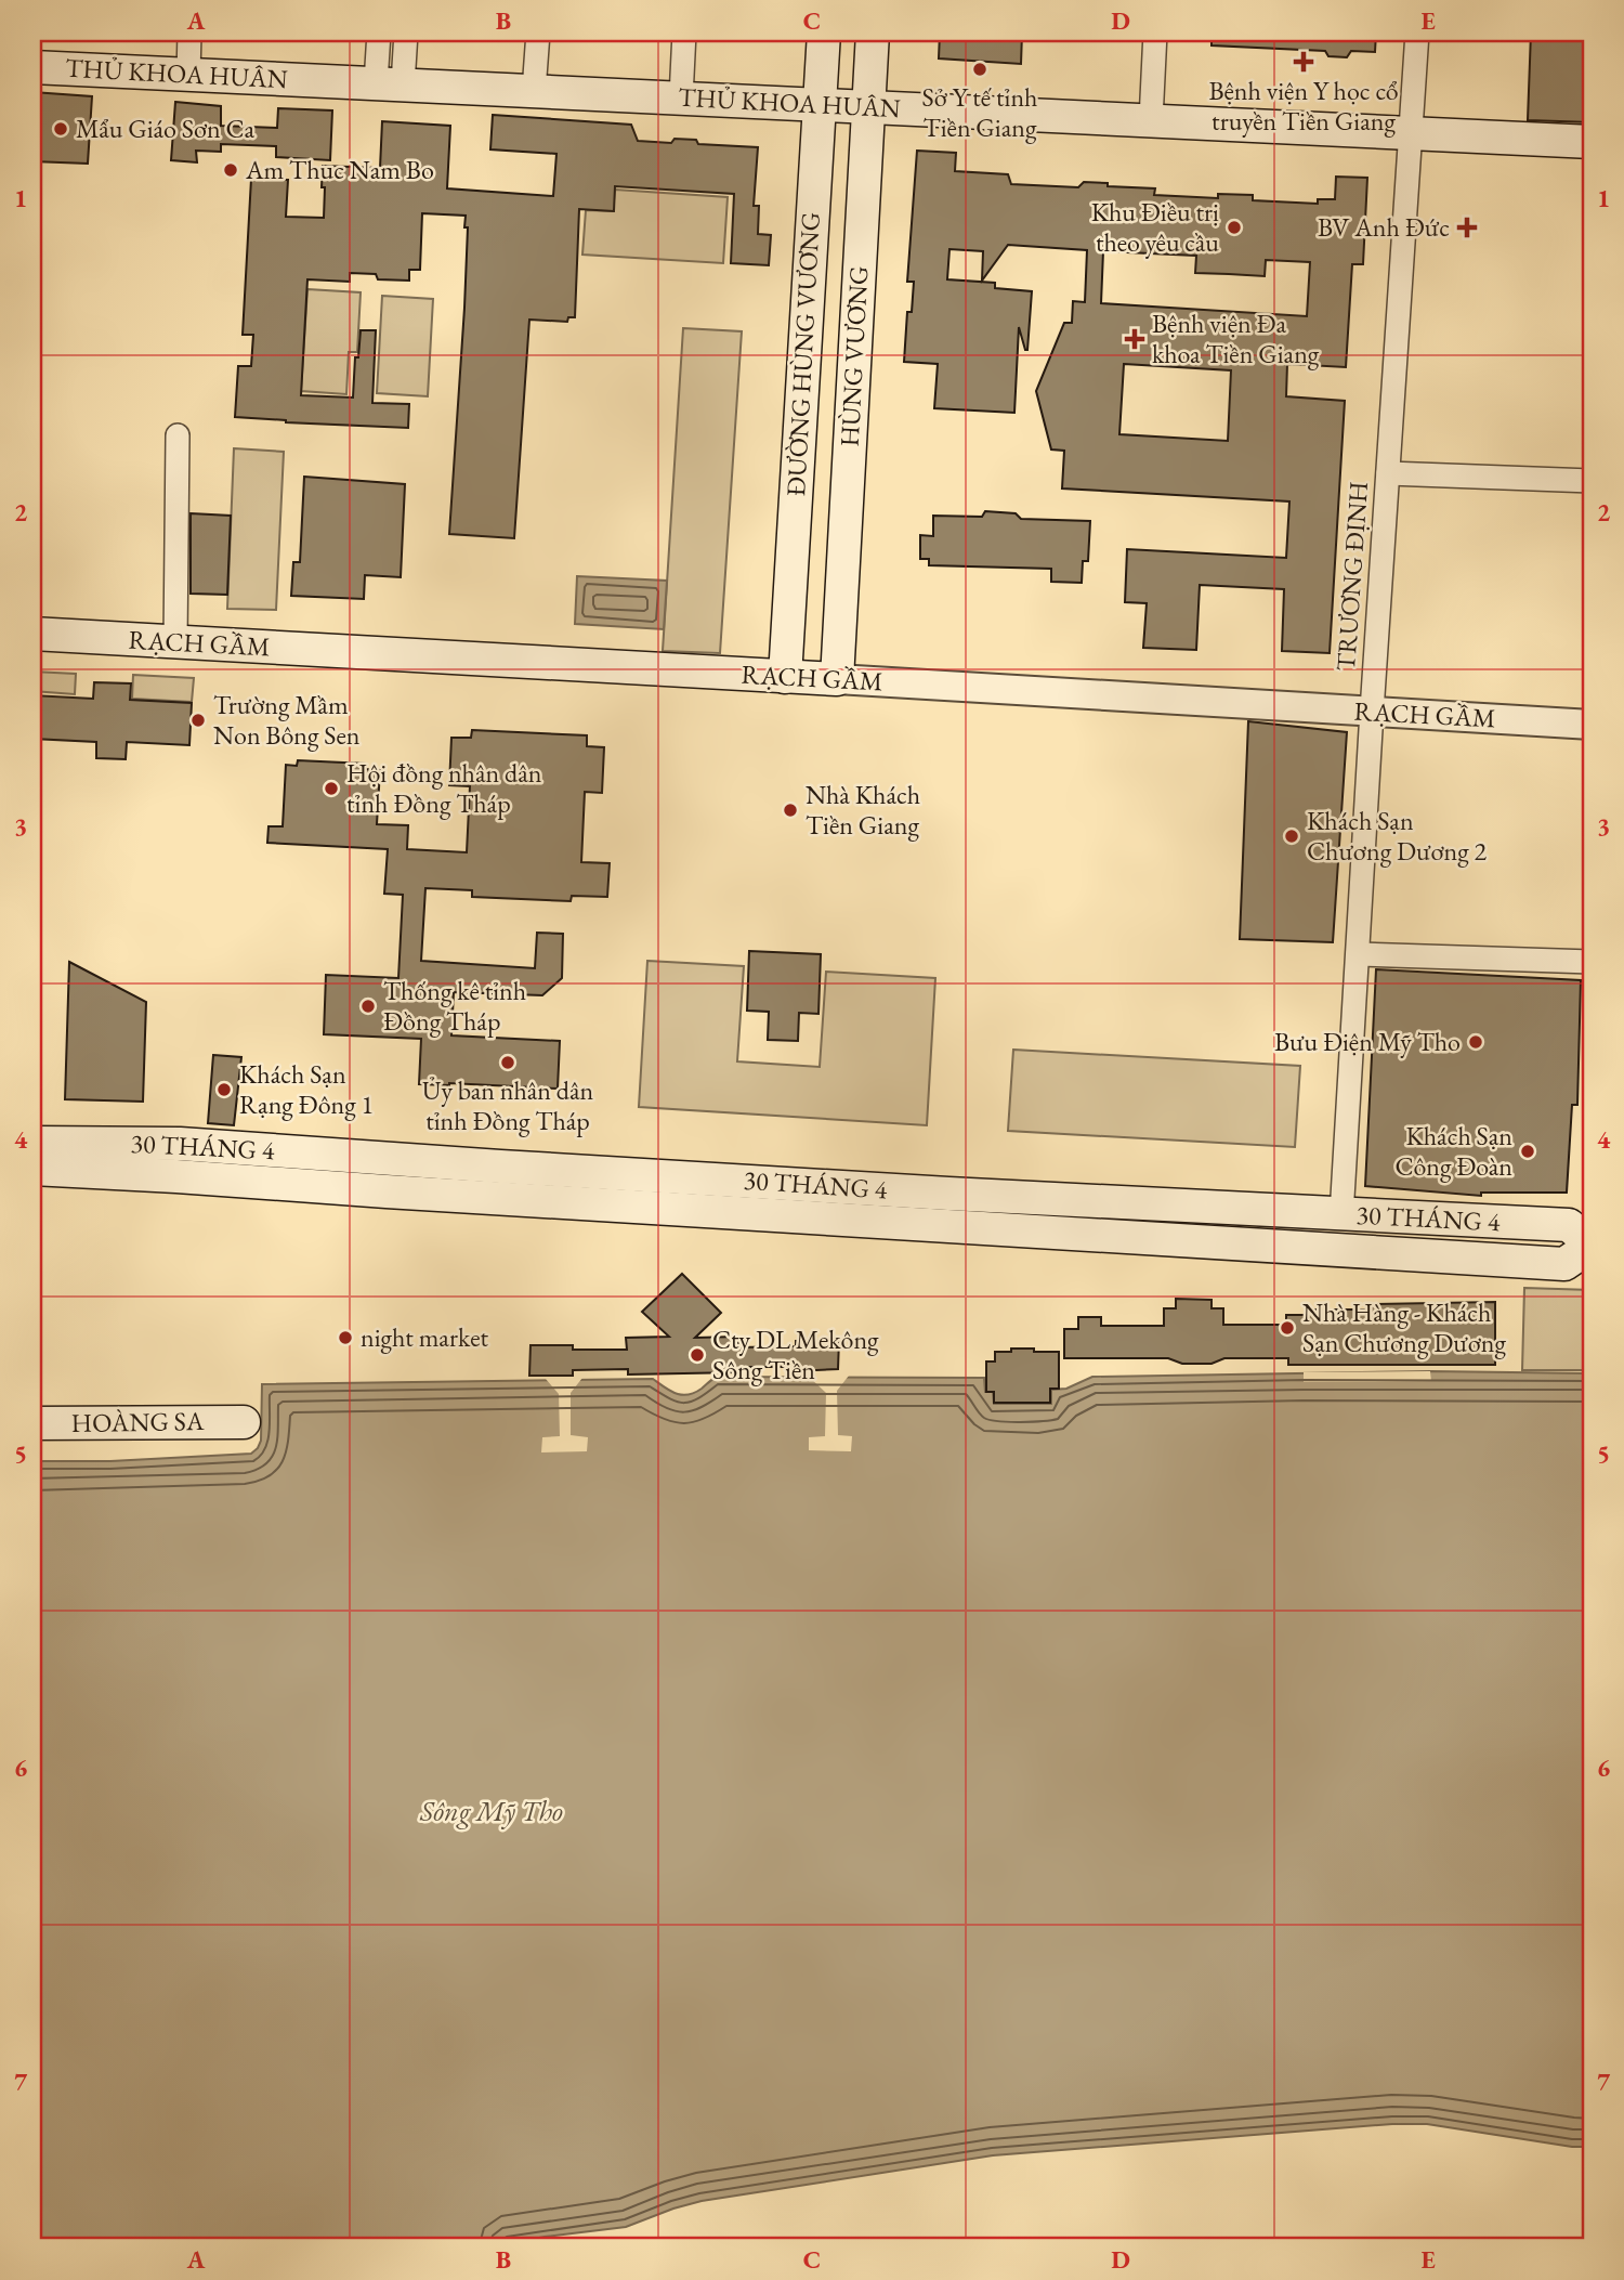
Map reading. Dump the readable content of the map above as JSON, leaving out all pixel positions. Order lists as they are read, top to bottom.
{
  "streets": {
    "main road": [
      "THỦ KHOA HUÂN",
      "ĐƯỜNG HÙNG VƯƠNG",
      "HÙNG VƯƠNG",
      "RẠCH GẦM",
      "30 THÁNG 4",
      "HOÀNG SA"
    ],
    "street": ["TRƯƠNG ĐỊNH"]
  },
  "crossings": [
    ["THỦ KHOA HUÂN", "ĐƯỜNG HÙNG VƯƠNG"],
    ["THỦ KHOA HUÂN", "HÙNG VƯƠNG"],
    ["THỦ KHOA HUÂN", "TRƯƠNG ĐỊNH"],
    ["ĐƯỜNG HÙNG VƯƠNG", "RẠCH GẦM"],
    ["HÙNG VƯƠNG", "RẠCH GẦM"],
    ["TRƯƠNG ĐỊNH", "RẠCH GẦM"],
    ["TRƯƠNG ĐỊNH", "30 THÁNG 4"]
  ],
  "water": ["Sông Mỹ Tho"],
  "places": {
    "health": ["Bệnh viện Y học cổ truyền Tiền Giang", "BV Anh Đức", "Bệnh viện Đa khoa Tiền Giang"],
    "other": [
      "Sở Y tế tỉnh Tiền Giang",
      "Mẩu Giáo Sơn Ca",
      "Am Thuc Nam Bo",
      "Khu Điều trị theo yêu cầu",
      "Trường Mầm Non Bông Sen",
      "Hội đồng nhân dân tỉnh Đồng Tháp",
      "Nhà Khách Tiền Giang",
      "Khách Sạn Chương Dương 2",
      "Thống kê tỉnh Đồng Tháp",
      "Bưu Điện Mỹ Tho",
      "Ủy ban nhân dân tỉnh Đồng Tháp",
      "Khách Sạn Rạng Đông 1",
      "Khách Sạn Công Đoàn",
      "Nhà Hàng - Khách Sạn Chương Dương",
      "night market",
      "Cty DL Mekông Sông Tiền"
    ]
  },
  "grid": {
    "columns": [
      "A",
      "B",
      "C",
      "D",
      "E"
    ],
    "rows": [
      "1",
      "2",
      "3",
      "4",
      "5",
      "6",
      "7"
    ]
  }
}
